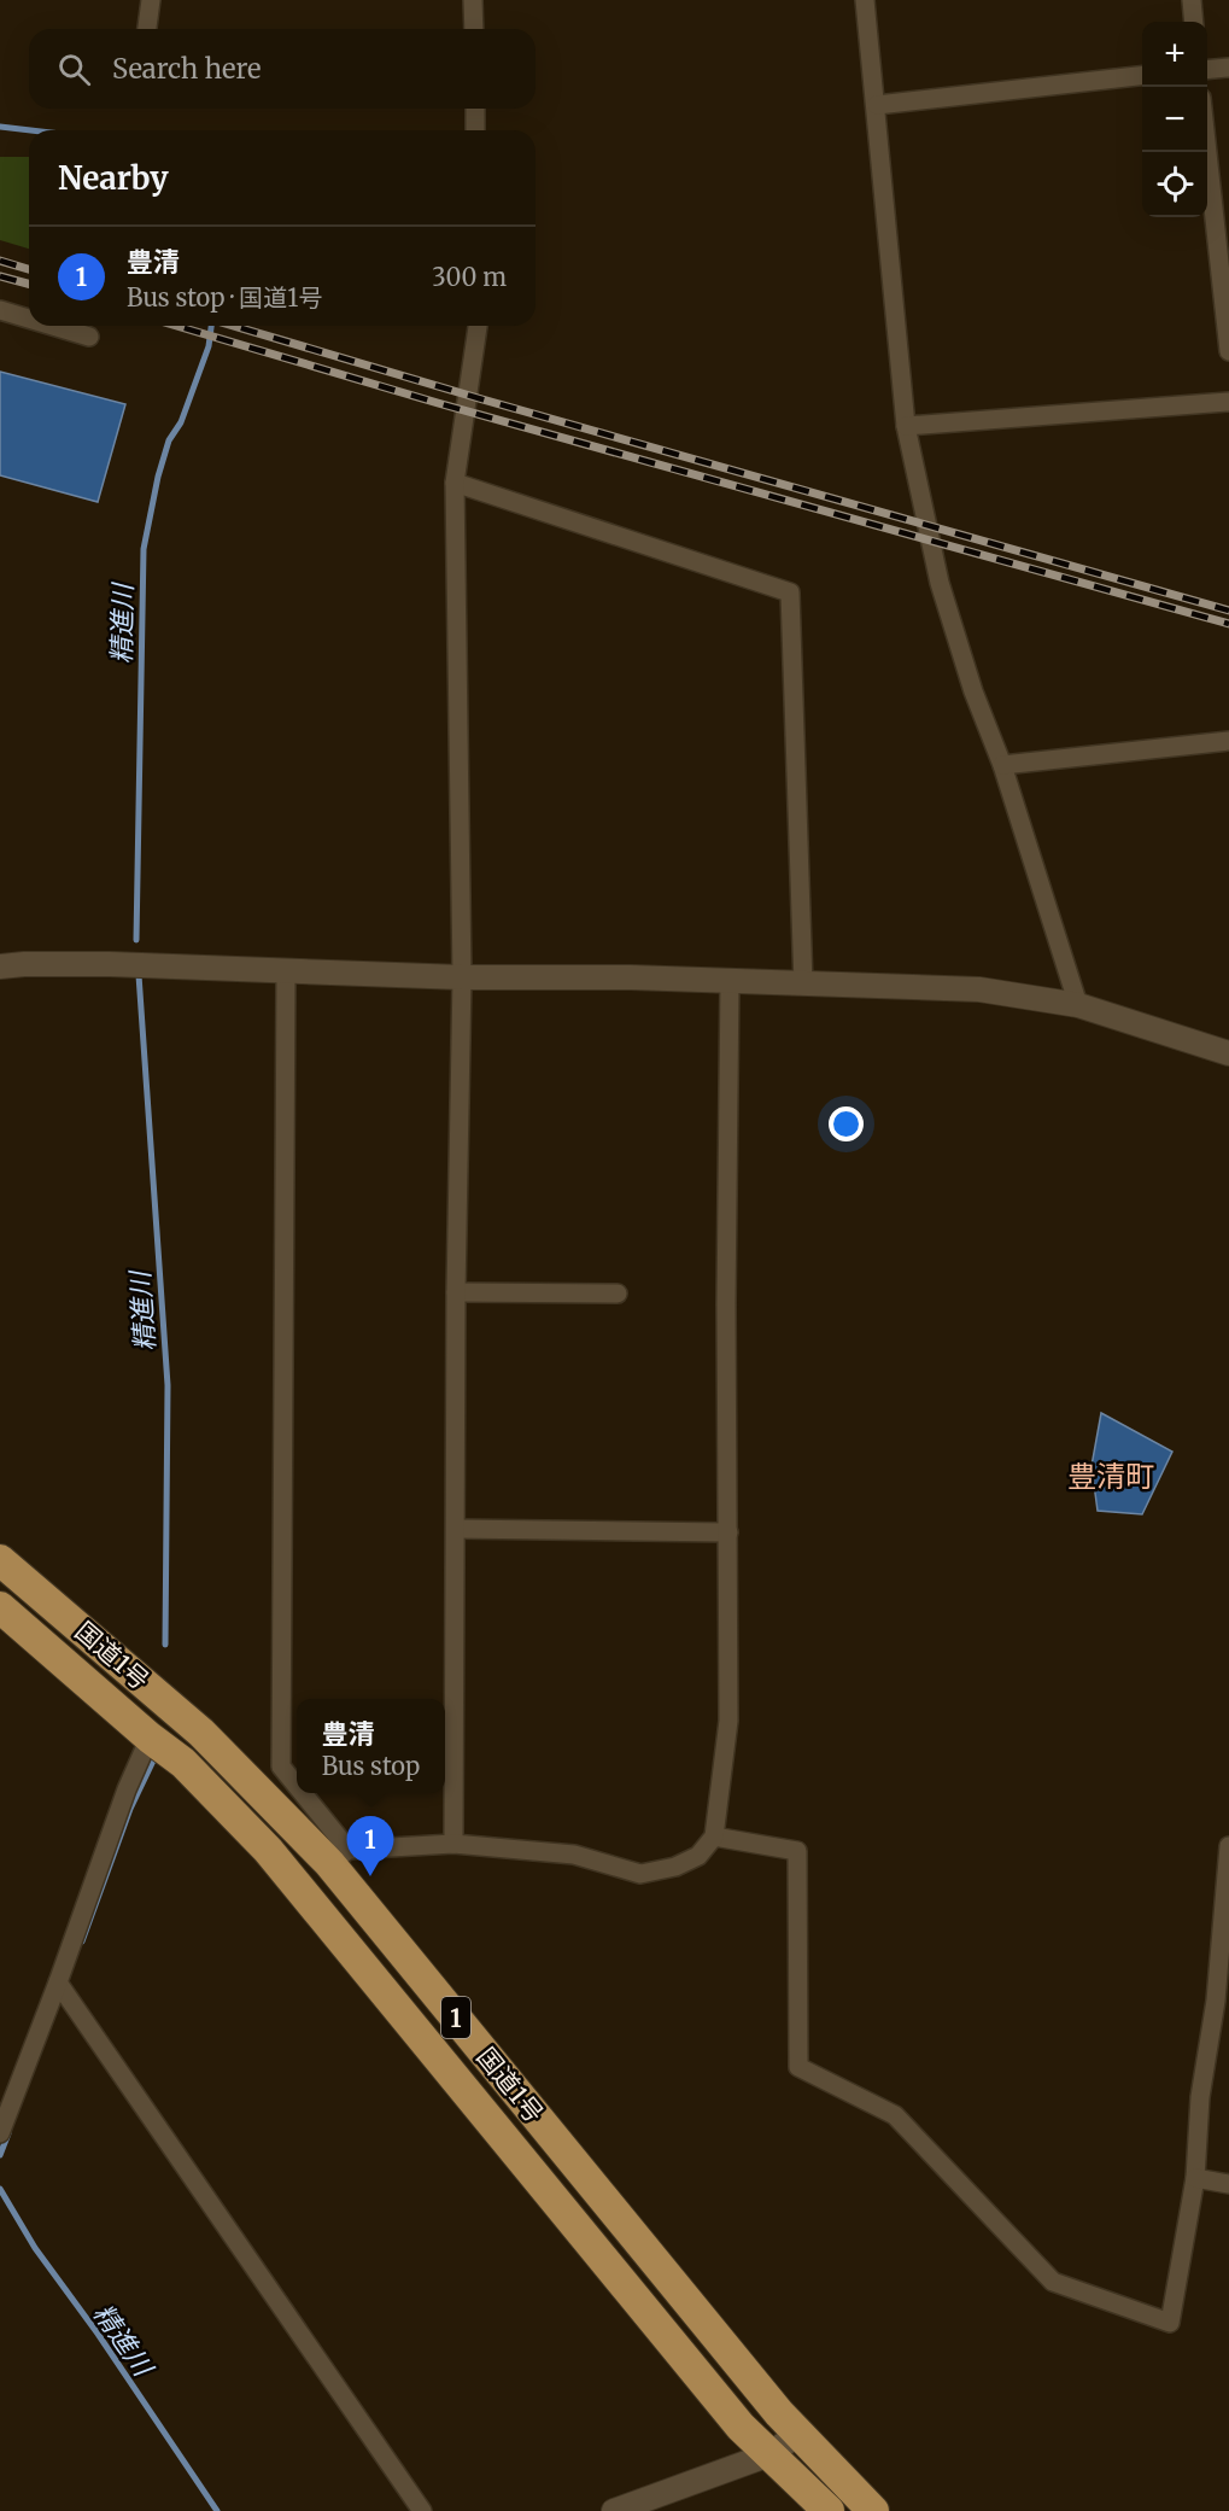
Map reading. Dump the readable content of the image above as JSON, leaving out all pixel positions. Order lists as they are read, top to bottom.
{
  "streets": {
    "highway": ["国道1号", "1"]
  },
  "districts": ["豊清町"],
  "water": ["精進川"],
  "page": {
    "map_buttons": ["+", "−"],
    "search": "Search here",
    "heading": "Nearby",
    "list": [
      {
        "mark": "1",
        "name": "豊清",
        "note": "Bus stop · 国道1号",
        "value": "300 m"
      }
    ],
    "popup": ["豊清", "Bus stop"],
    "pins": "1"
  }
}
